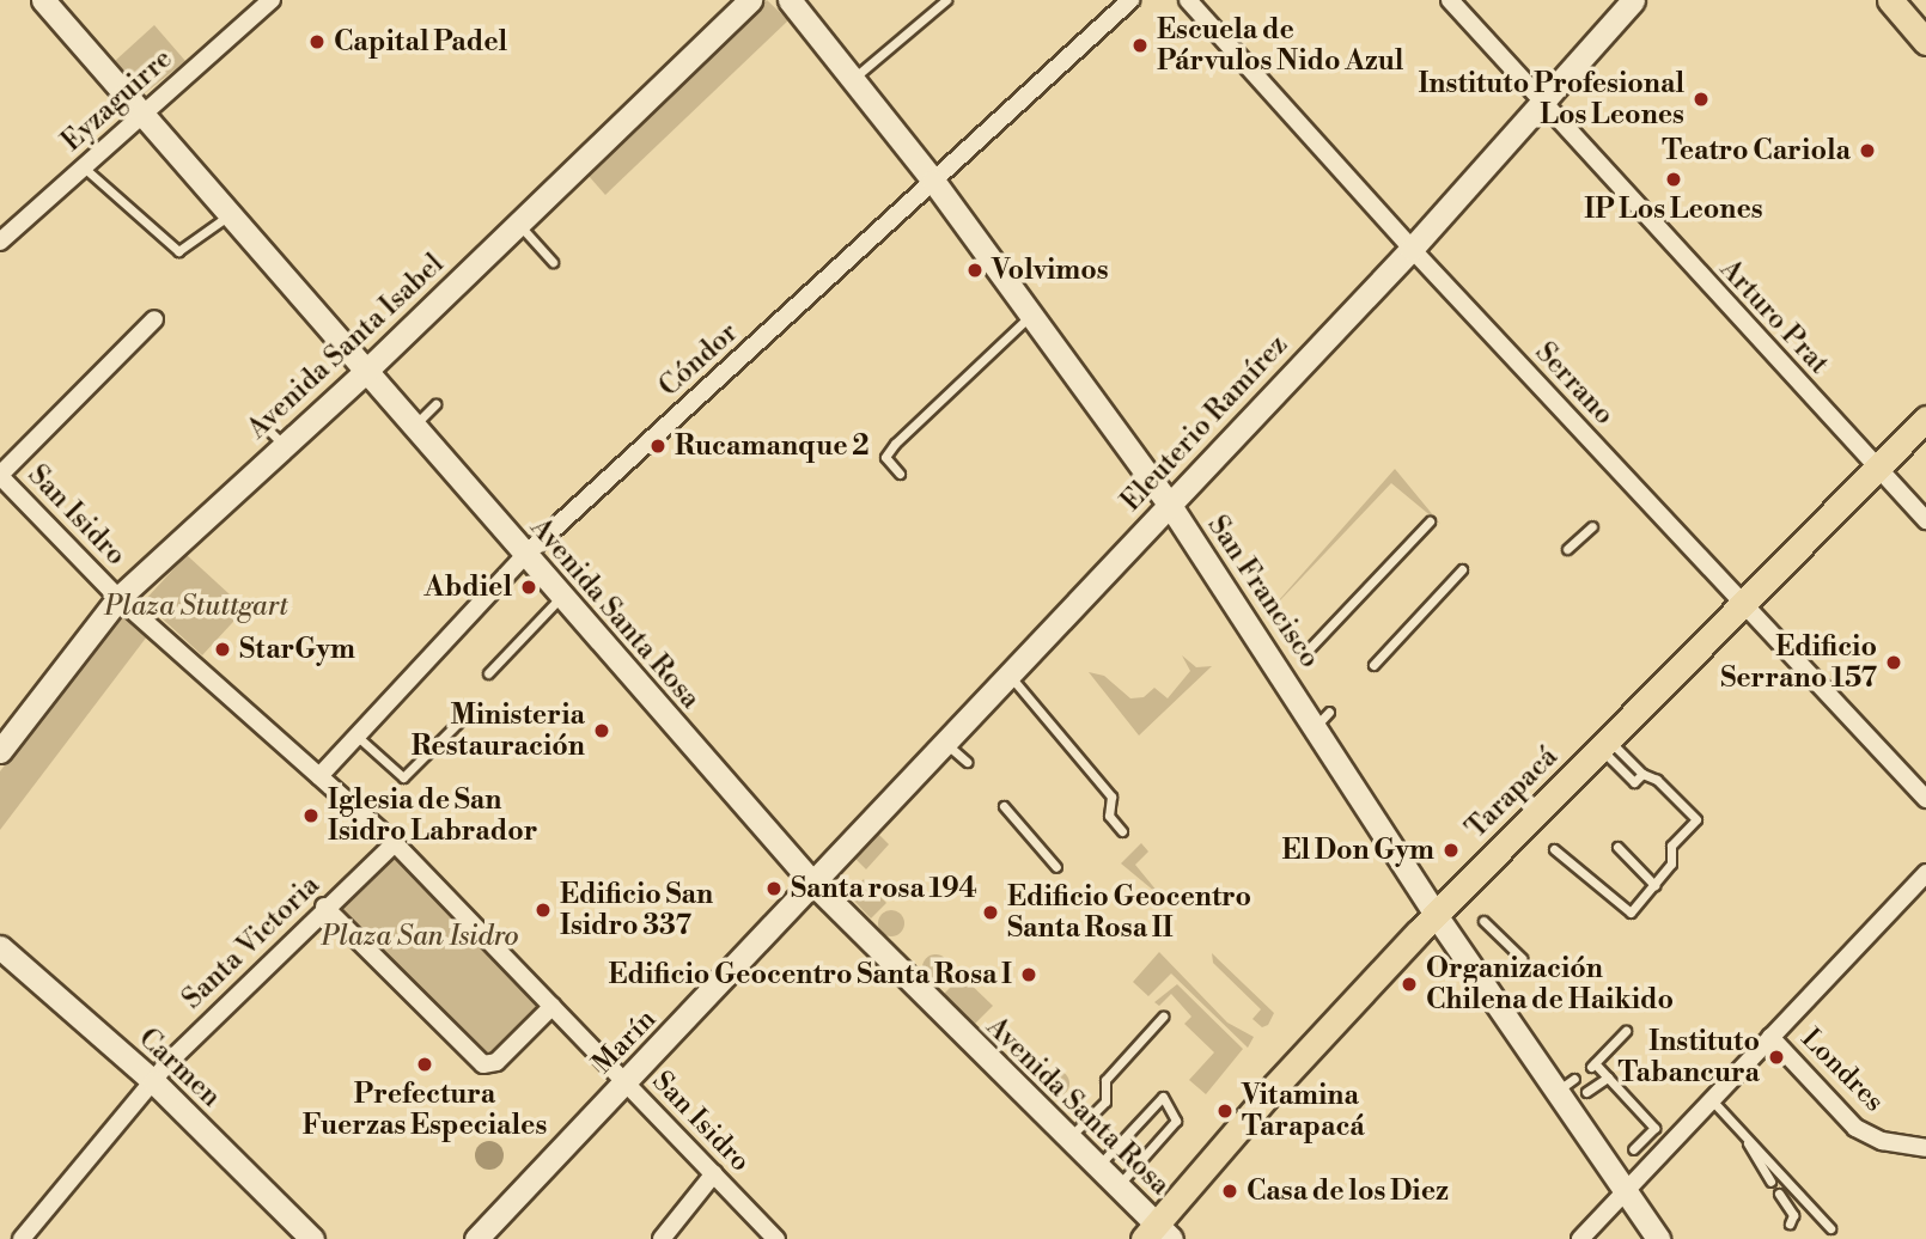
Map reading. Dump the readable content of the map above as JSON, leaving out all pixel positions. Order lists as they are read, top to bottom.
{
  "streets": {
    "main road": [
      "Avenida Santa Isabel",
      "Eleuterio Ramírez",
      "San Francisco",
      "Avenida Santa Rosa",
      "Tarapacá",
      "Marín",
      "Carmen"
    ],
    "street": [
      "Eyzaguirre",
      "Arturo Prat",
      "Cóndor",
      "Serrano",
      "San Isidro",
      "Santa Victoria",
      "Londres"
    ]
  },
  "crossings": [
    ["Eyzaguirre", "Avenida Santa Rosa"],
    ["Arturo Prat", "Eleuterio Ramírez"],
    ["Arturo Prat", "Tarapacá"],
    ["Avenida Santa Isabel", "San Isidro"],
    ["Avenida Santa Isabel", "Avenida Santa Rosa"],
    ["Cóndor", "San Isidro"],
    ["Cóndor", "San Francisco"],
    ["Cóndor", "Avenida Santa Rosa"],
    ["Serrano", "Eleuterio Ramírez"],
    ["Serrano", "Tarapacá"],
    ["Eleuterio Ramírez", "San Francisco"],
    ["Eleuterio Ramírez", "Avenida Santa Rosa"],
    ["Eleuterio Ramírez", "Marín"],
    ["San Isidro", "Santa Victoria"],
    ["San Isidro", "Marín"],
    ["San Francisco", "Tarapacá"],
    ["Avenida Santa Rosa", "Tarapacá"],
    ["Avenida Santa Rosa", "Marín"],
    ["Santa Victoria", "Carmen"]
  ],
  "parks": ["Plaza Stuttgart", "Plaza San Isidro"],
  "places": [
    "Capital Padel",
    "Escuela de Párvulos Nido Azul",
    "Instituto Profesional Los Leones",
    "Teatro Cariola",
    "IP Los Leones",
    "Volvimos",
    "Rucamanque 2",
    "Abdiel",
    "StarGym",
    "Edificio Serrano 157",
    "Ministeria Restauración",
    "Iglesia de San Isidro Labrador",
    "El Don Gym",
    "Santa rosa 194",
    "Edificio San Isidro 337",
    "Edificio Geocentro Santa Rosa II",
    "Edificio Geocentro Santa Rosa I",
    "Organización Chilena de Haikido",
    "Instituto Tabancura",
    "Prefectura Fuerzas Especiales",
    "Vitamina Tarapacá",
    "Casa de los Diez"
  ]
}
